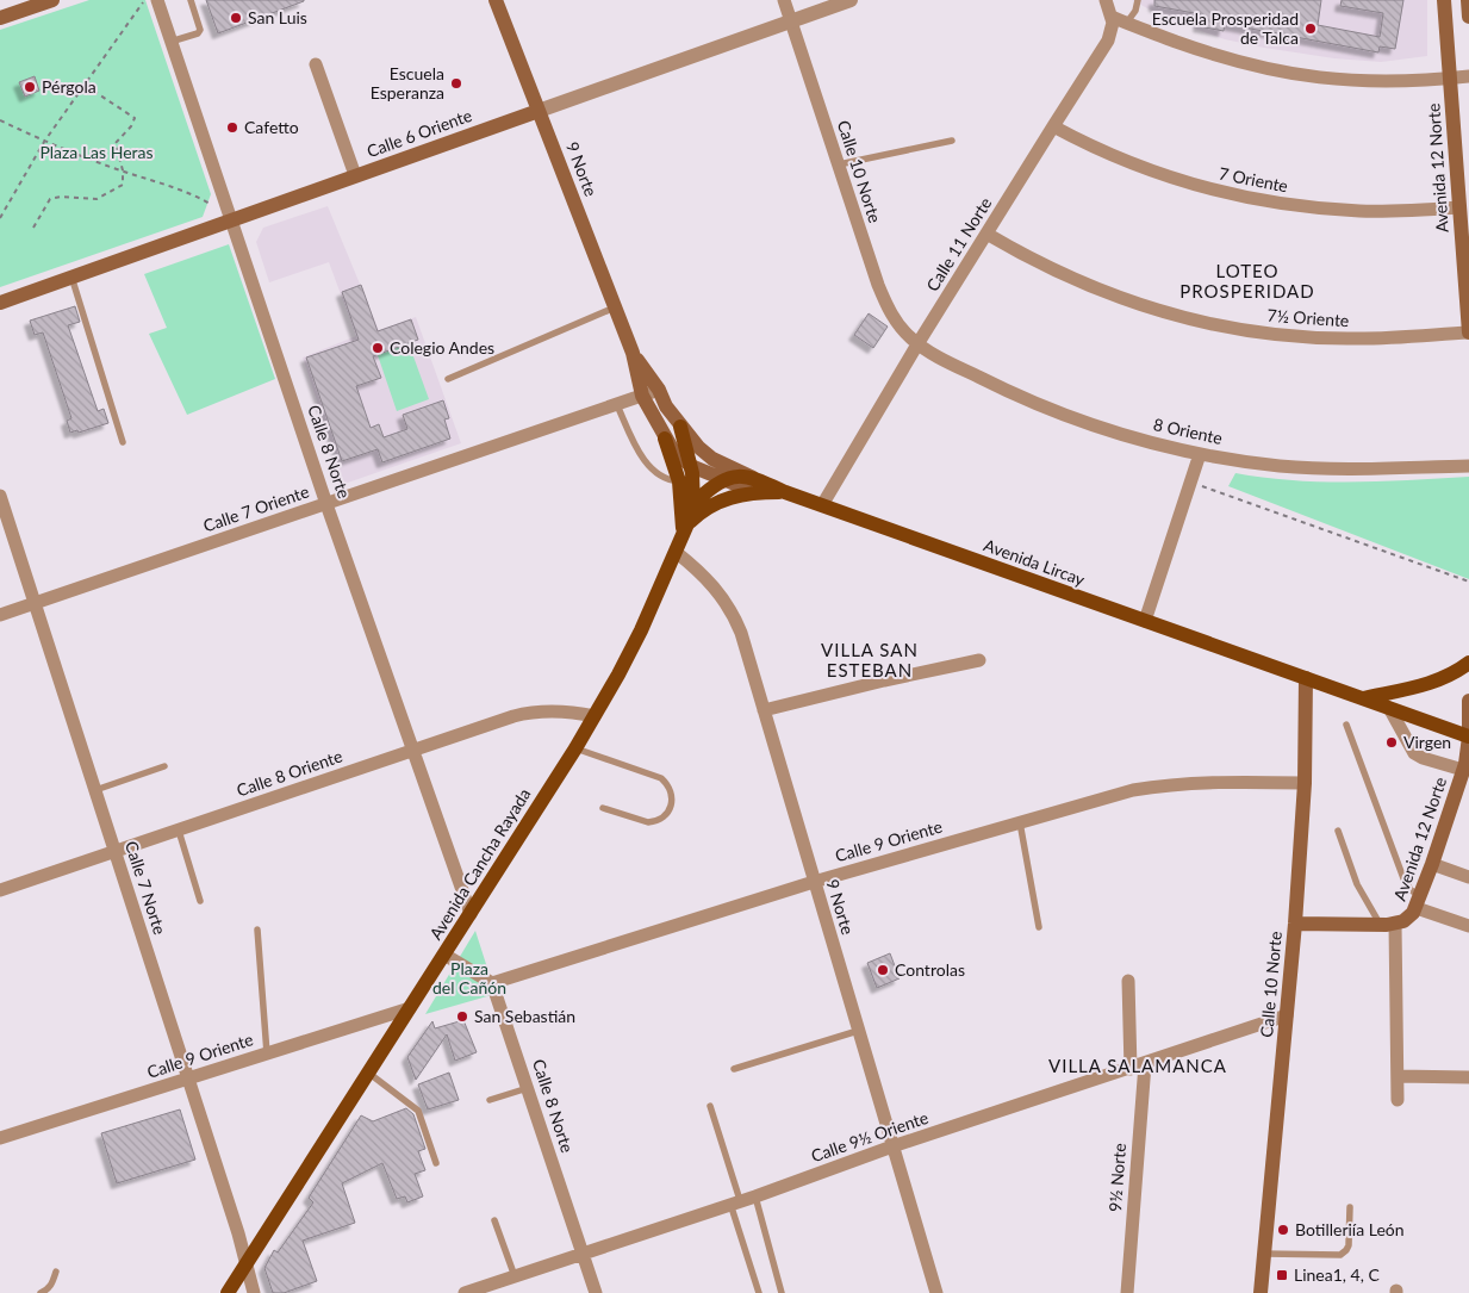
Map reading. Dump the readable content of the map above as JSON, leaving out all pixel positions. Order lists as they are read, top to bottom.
{
  "streets": {
    "main road": [
      "Calle 6 Oriente",
      "Avenida 12 Norte",
      "9 Norte",
      "Calle 10 Norte",
      "Avenida Lircay",
      "Avenida Cancha Rayada"
    ],
    "street": [
      "7 Oriente",
      "Calle 11 Norte",
      "7½ Oriente",
      "8 Oriente",
      "Calle 8 Norte",
      "Calle 7 Oriente",
      "Calle 8 Oriente",
      "Calle 9 Oriente",
      "Calle 7 Norte",
      "Calle 9½ Oriente",
      "9½ Norte"
    ]
  },
  "crossings": [
    ["Calle 6 Oriente", "9 Norte"],
    ["Calle 6 Oriente", "Calle 10 Norte"],
    ["Calle 6 Oriente", "Calle 8 Norte"],
    ["Avenida 12 Norte", "7 Oriente"],
    ["Avenida 12 Norte", "7½ Oriente"],
    ["Avenida 12 Norte", "Avenida Lircay"],
    ["9 Norte", "Calle 7 Oriente"],
    ["9 Norte", "Calle 9 Oriente"],
    ["9 Norte", "Avenida Cancha Rayada"],
    ["9 Norte", "Calle 9½ Oriente"],
    ["Calle 10 Norte", "Calle 11 Norte"],
    ["Calle 10 Norte", "8 Oriente"],
    ["Calle 10 Norte", "Avenida Lircay"],
    ["Calle 10 Norte", "Calle 9 Oriente"],
    ["Calle 10 Norte", "Calle 9½ Oriente"],
    ["7 Oriente", "Calle 11 Norte"],
    ["Calle 11 Norte", "7½ Oriente"],
    ["Calle 11 Norte", "8 Oriente"],
    ["Calle 11 Norte", "Avenida Lircay"],
    ["Calle 8 Norte", "Calle 7 Oriente"],
    ["Calle 8 Norte", "Calle 8 Oriente"],
    ["Calle 8 Norte", "Calle 9 Oriente"],
    ["Calle 8 Norte", "Avenida Cancha Rayada"],
    ["Calle 8 Norte", "Calle 9½ Oriente"],
    ["Calle 7 Oriente", "Calle 7 Norte"],
    ["Avenida Lircay", "Avenida Cancha Rayada"],
    ["Calle 8 Oriente", "Avenida Cancha Rayada"],
    ["Calle 8 Oriente", "Calle 7 Norte"],
    ["Calle 9 Oriente", "Avenida Cancha Rayada"],
    ["Calle 9 Oriente", "Calle 7 Norte"],
    ["Avenida Cancha Rayada", "Calle 7 Norte"],
    ["Calle 9½ Oriente", "9½ Norte"]
  ],
  "districts": ["LOTEO PROSPERIDAD", "VILLA SAN ESTEBAN", "VILLA SALAMANCA"],
  "parks": ["Plaza Las Heras", "Plaza del Cañón"],
  "places": {
    "other": [
      "San Luis",
      "Escuela Prosperidad de Talca",
      "Escuela Esperanza",
      "Pérgola",
      "Cafetto",
      "Colegio Andes",
      "Virgen",
      "Controlas",
      "San Sebastián",
      "Botilleriía León"
    ],
    "transit": ["Linea1, 4, C"]
  }
}
